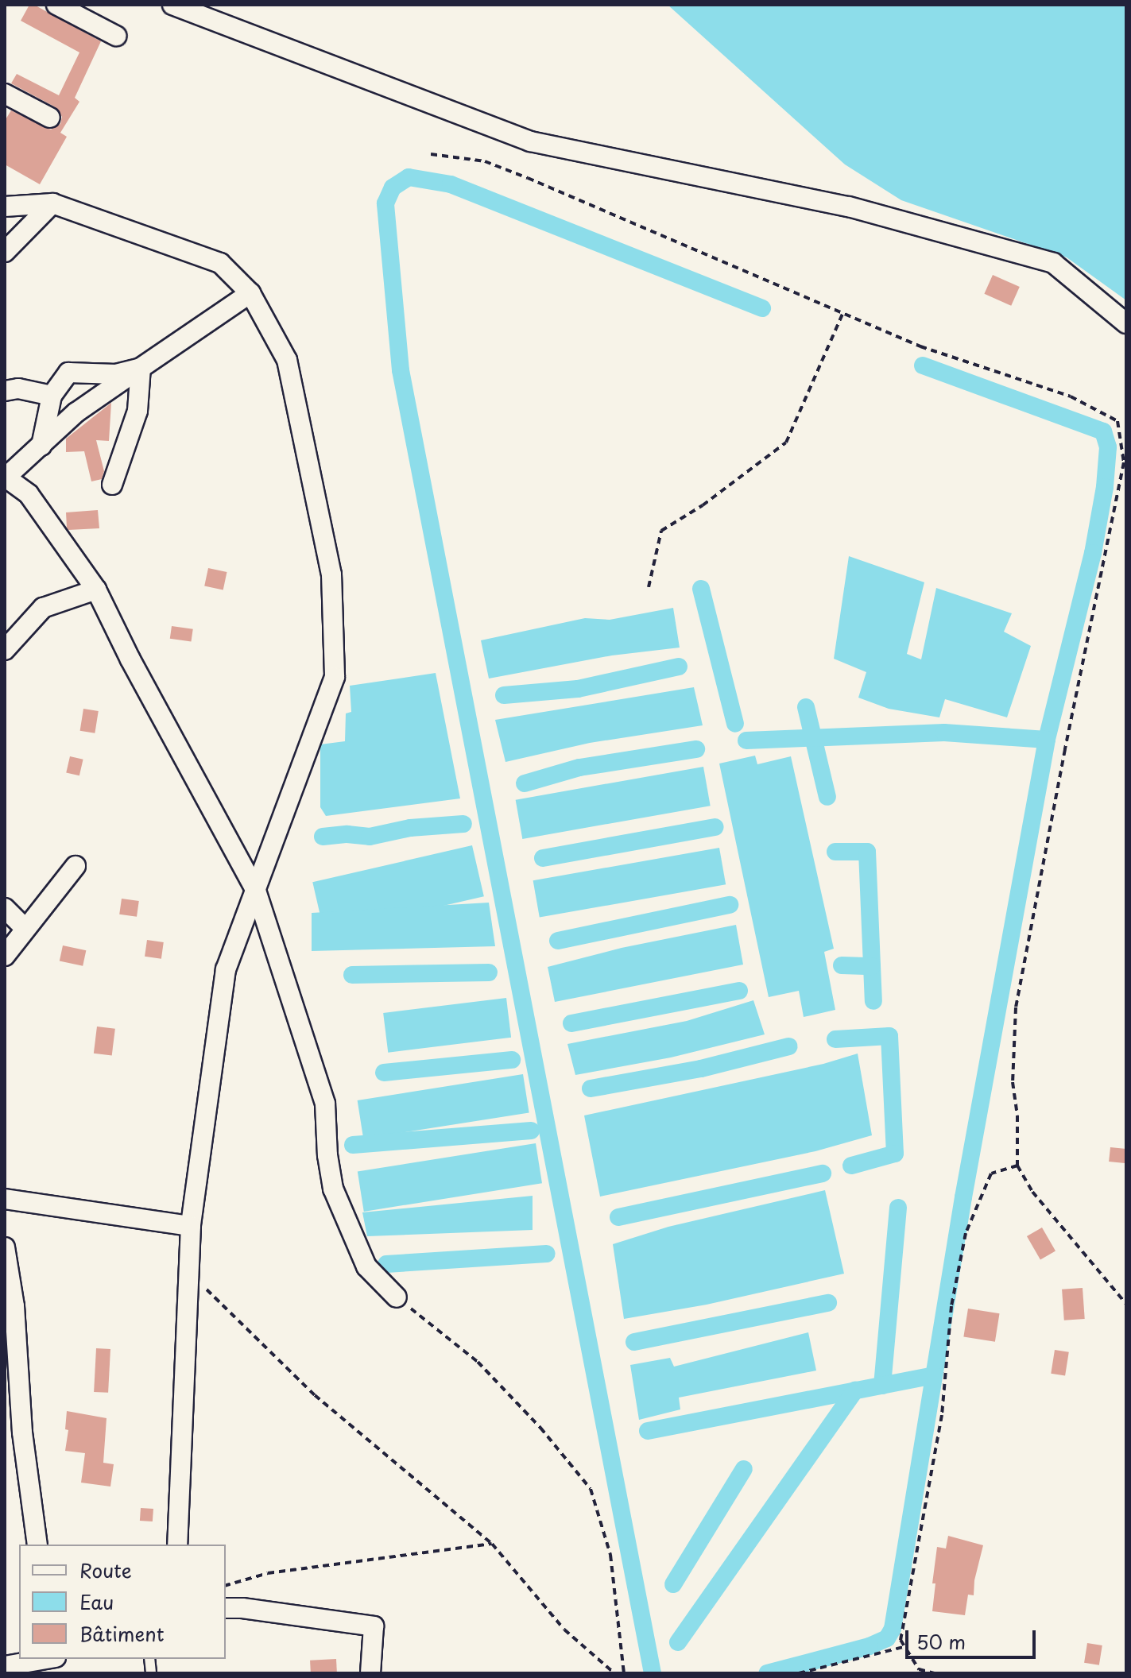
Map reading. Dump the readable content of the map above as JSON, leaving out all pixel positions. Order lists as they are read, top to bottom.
{
  "legend": ["Route", "Eau", "Bâtiment"],
  "scale_bar": "50 m"
}
